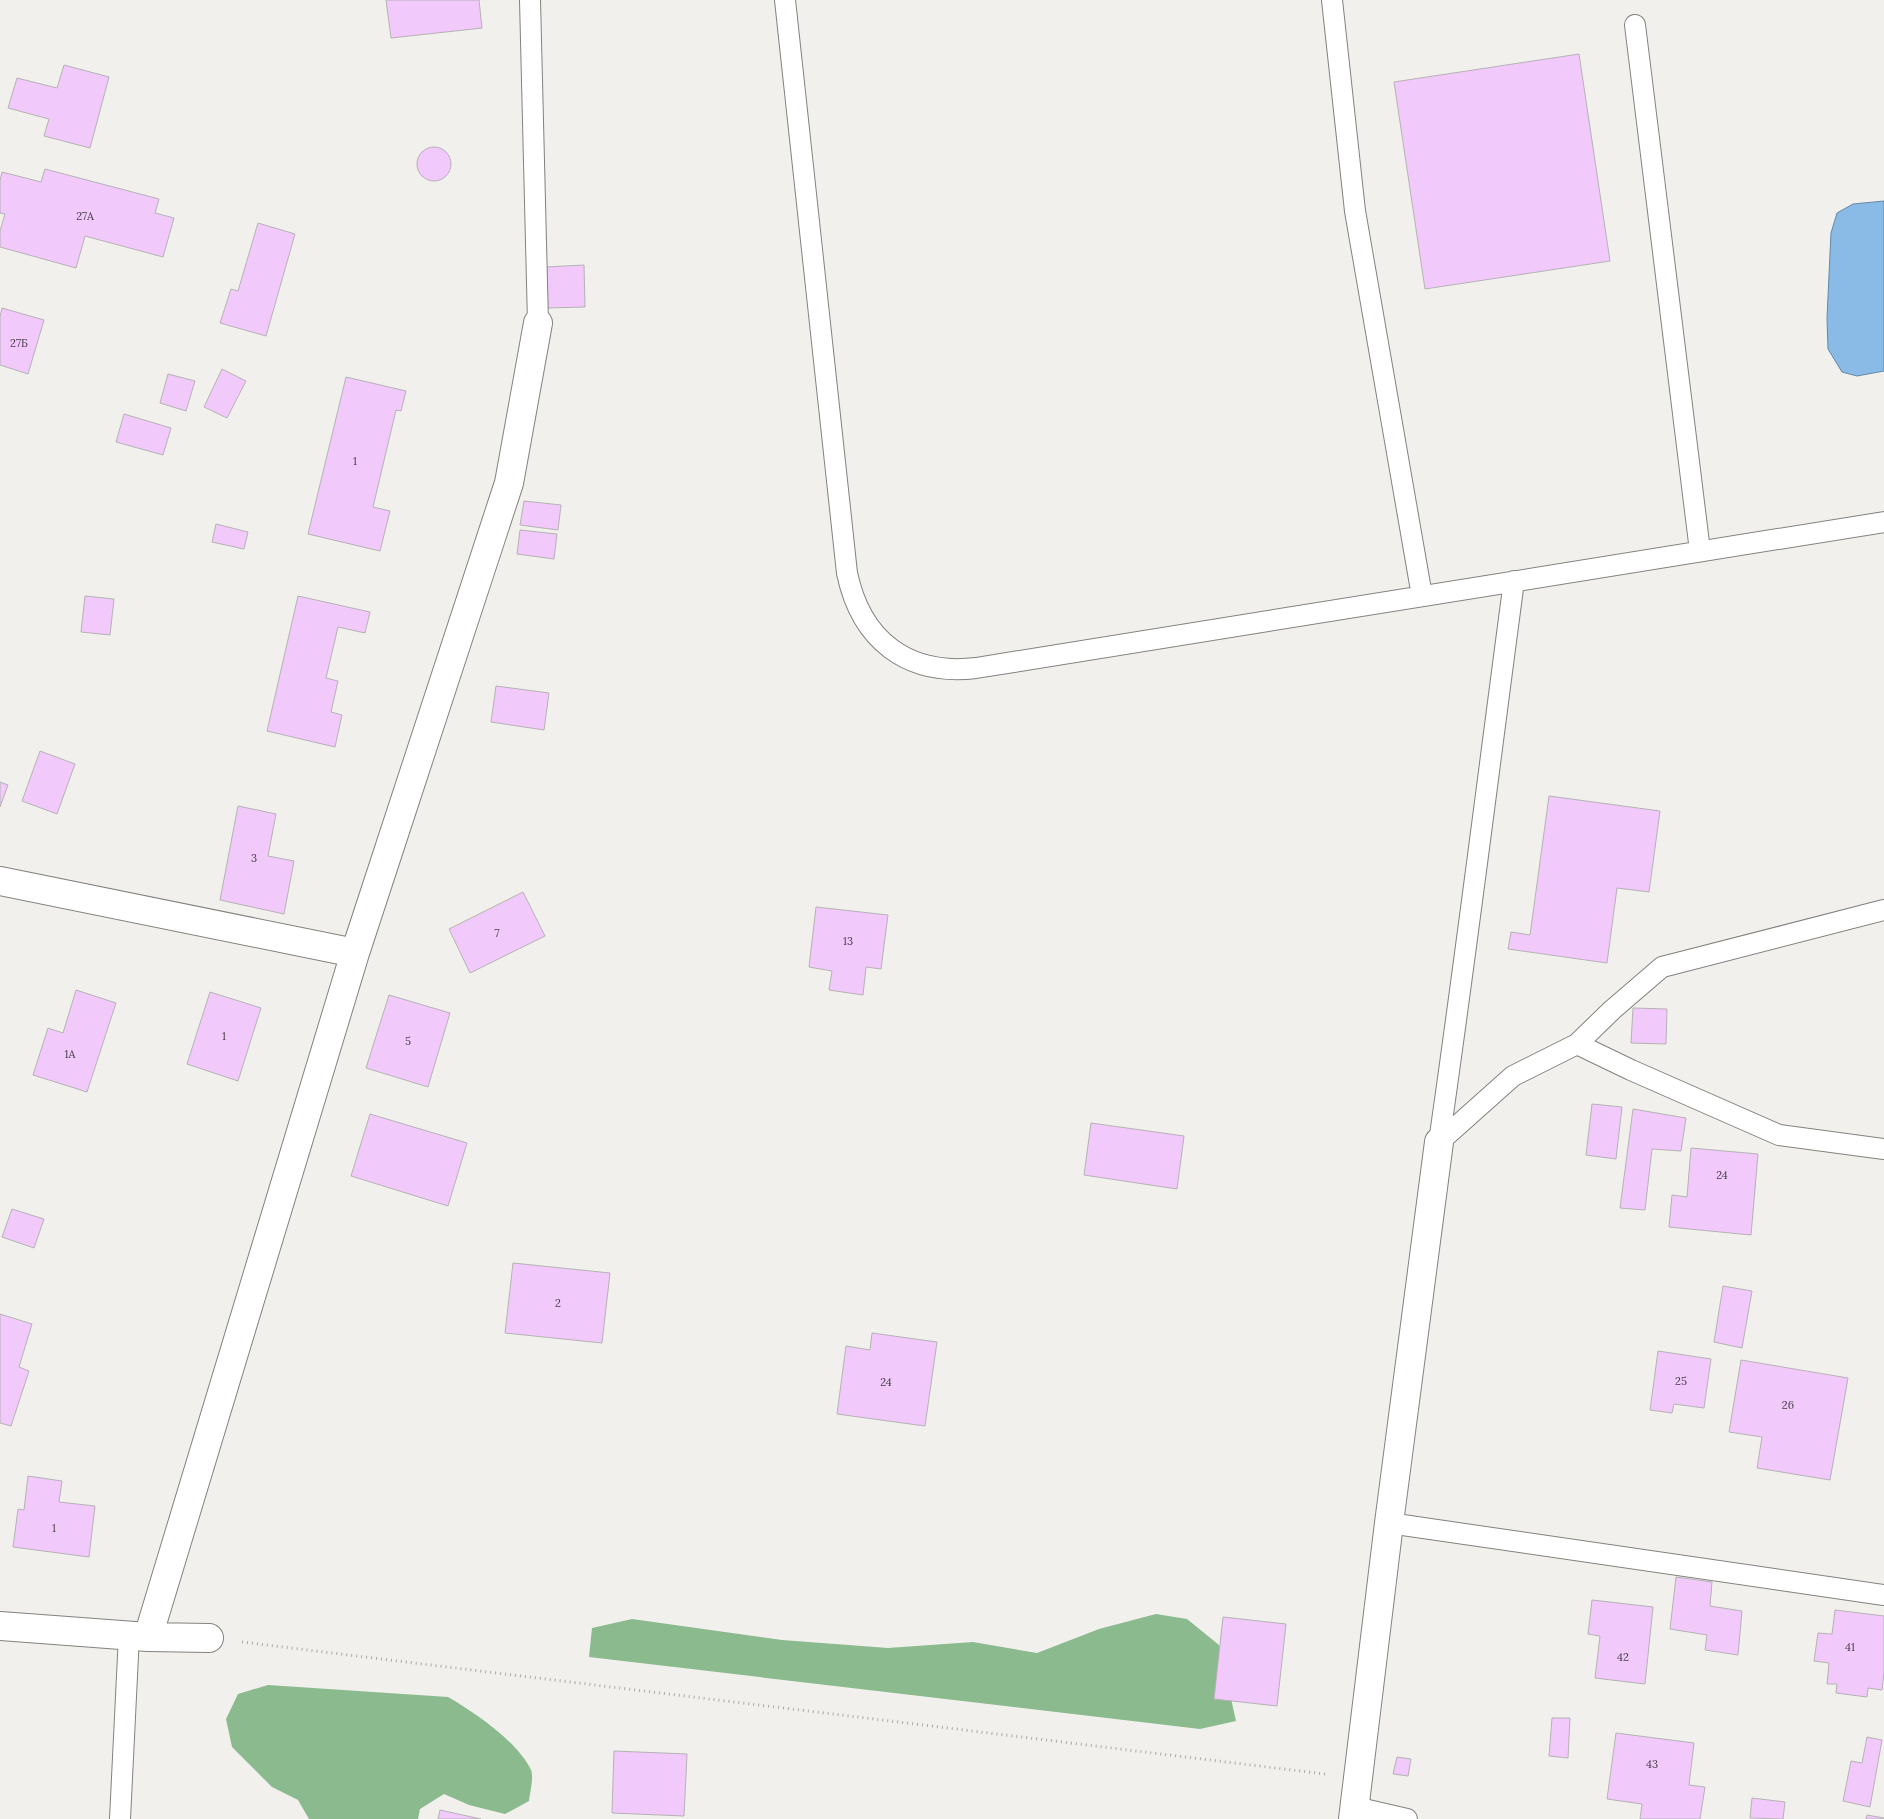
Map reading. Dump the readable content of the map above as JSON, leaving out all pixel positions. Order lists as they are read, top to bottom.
{
  "house_numbers": [
    "27А",
    "27Б",
    "1",
    "3",
    "7",
    "13",
    "1",
    "5",
    "1А",
    "24",
    "2",
    "25",
    "24",
    "26",
    "1",
    "41",
    "42",
    "43"
  ]
}
